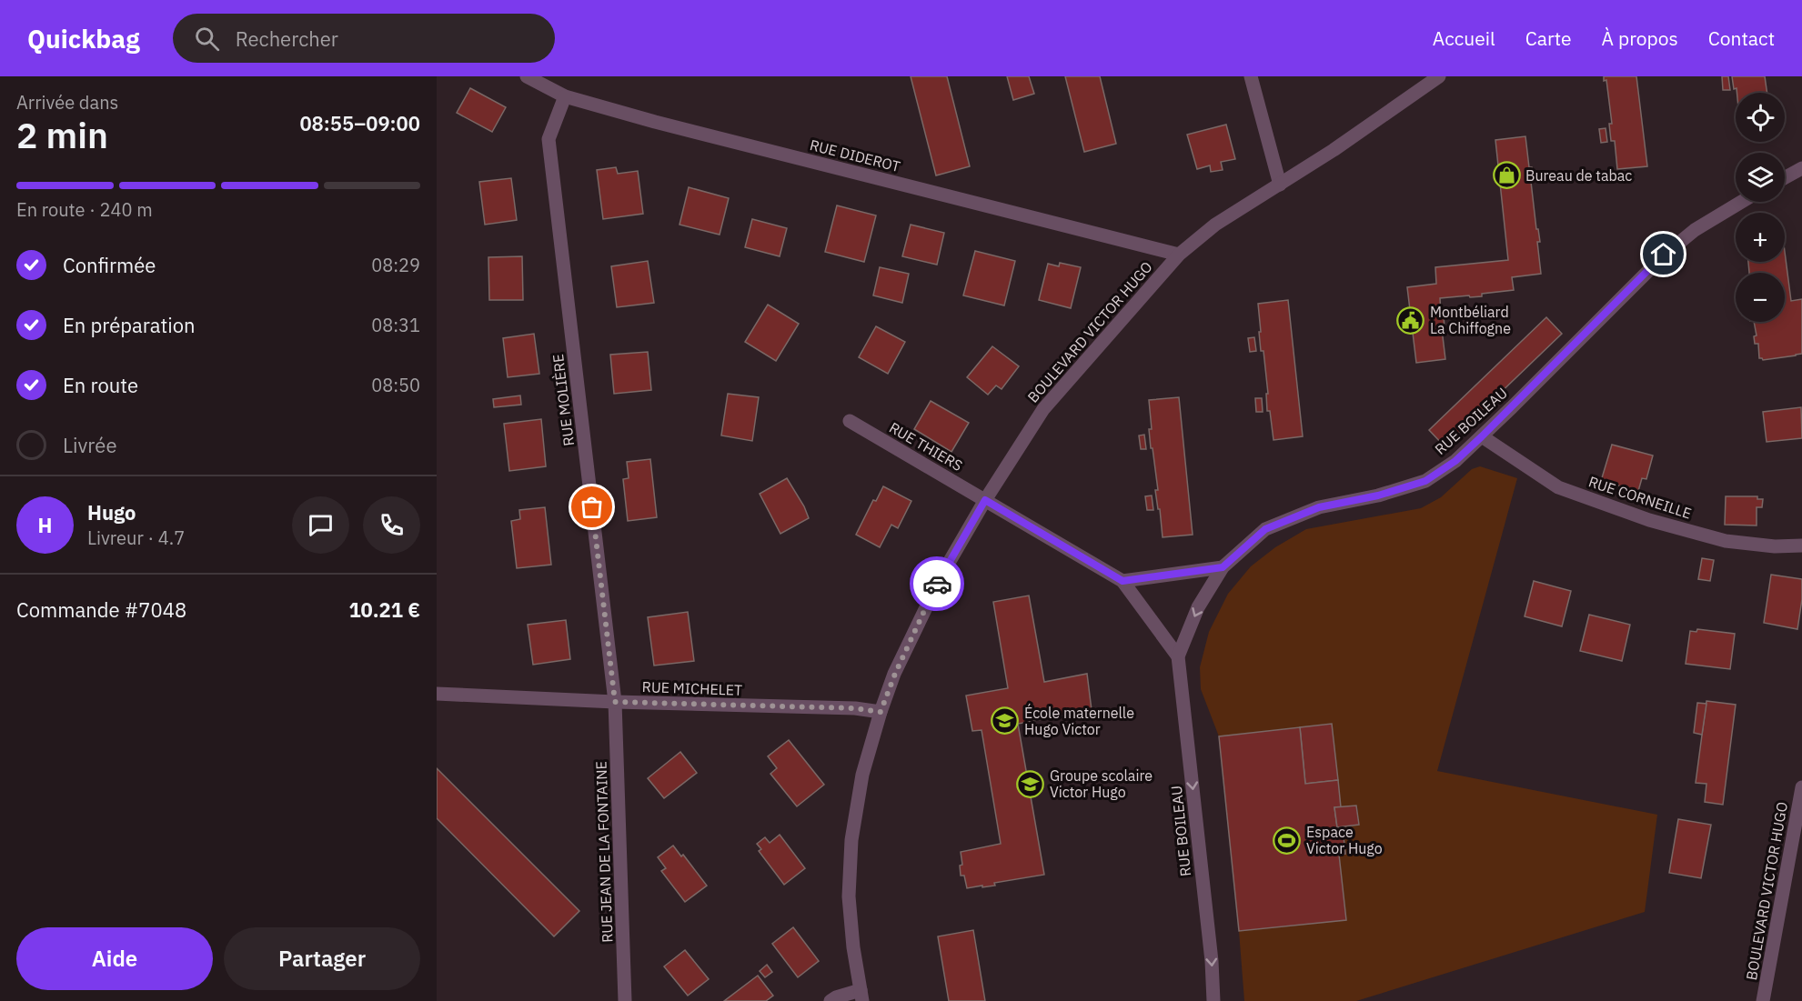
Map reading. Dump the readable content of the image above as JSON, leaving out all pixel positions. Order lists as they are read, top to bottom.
{
  "streets": {
    "street": [
      "RUE DIDEROT",
      "BOULEVARD VICTOR HUGO",
      "RUE MOLIÈRE",
      "RUE BOILEAU",
      "RUE THIERS",
      "RUE CORNEILLE",
      "RUE MICHELET",
      "RUE JEAN DE LA FONTAINE"
    ]
  },
  "crossings": [
    ["RUE DIDEROT", "BOULEVARD VICTOR HUGO"],
    ["RUE DIDEROT", "RUE MOLIÈRE"],
    ["BOULEVARD VICTOR HUGO", "RUE THIERS"],
    ["BOULEVARD VICTOR HUGO", "RUE MICHELET"],
    ["RUE MOLIÈRE", "RUE MICHELET"],
    ["RUE MOLIÈRE", "RUE JEAN DE LA FONTAINE"],
    ["RUE BOILEAU", "RUE CORNEILLE"],
    ["RUE MICHELET", "RUE JEAN DE LA FONTAINE"]
  ],
  "one_way": ["RUE BOILEAU"],
  "places": {
    "shop": ["Bureau de tabac"],
    "public building": ["Montbéliard La Chiffogne"],
    "school or university": ["École maternelle Hugo Victor", "Groupe scolaire Victor Hugo"],
    "sports": ["Espace Victor Hugo"]
  },
  "page": {
    "header": "Quickbag",
    "search": "Rechercher",
    "nav": [
      "Accueil",
      "Carte",
      "À propos",
      "Contact"
    ],
    "heading": ["2 min", "Arrivée dans", "08:55–09:00"],
    "panel": [
      "Hugo",
      "Livreur · 4.7",
      "Commande #7048",
      "10.21 €"
    ],
    "map_buttons": ["+", "−"],
    "bar": "En route · 240 m",
    "list": [
      ["Confirmée", "08:29"],
      ["En préparation", "08:31"],
      ["En route", "08:50"],
      "Livrée"
    ],
    "round": "H",
    "buttons": ["Aide", "Partager"]
  }
}
